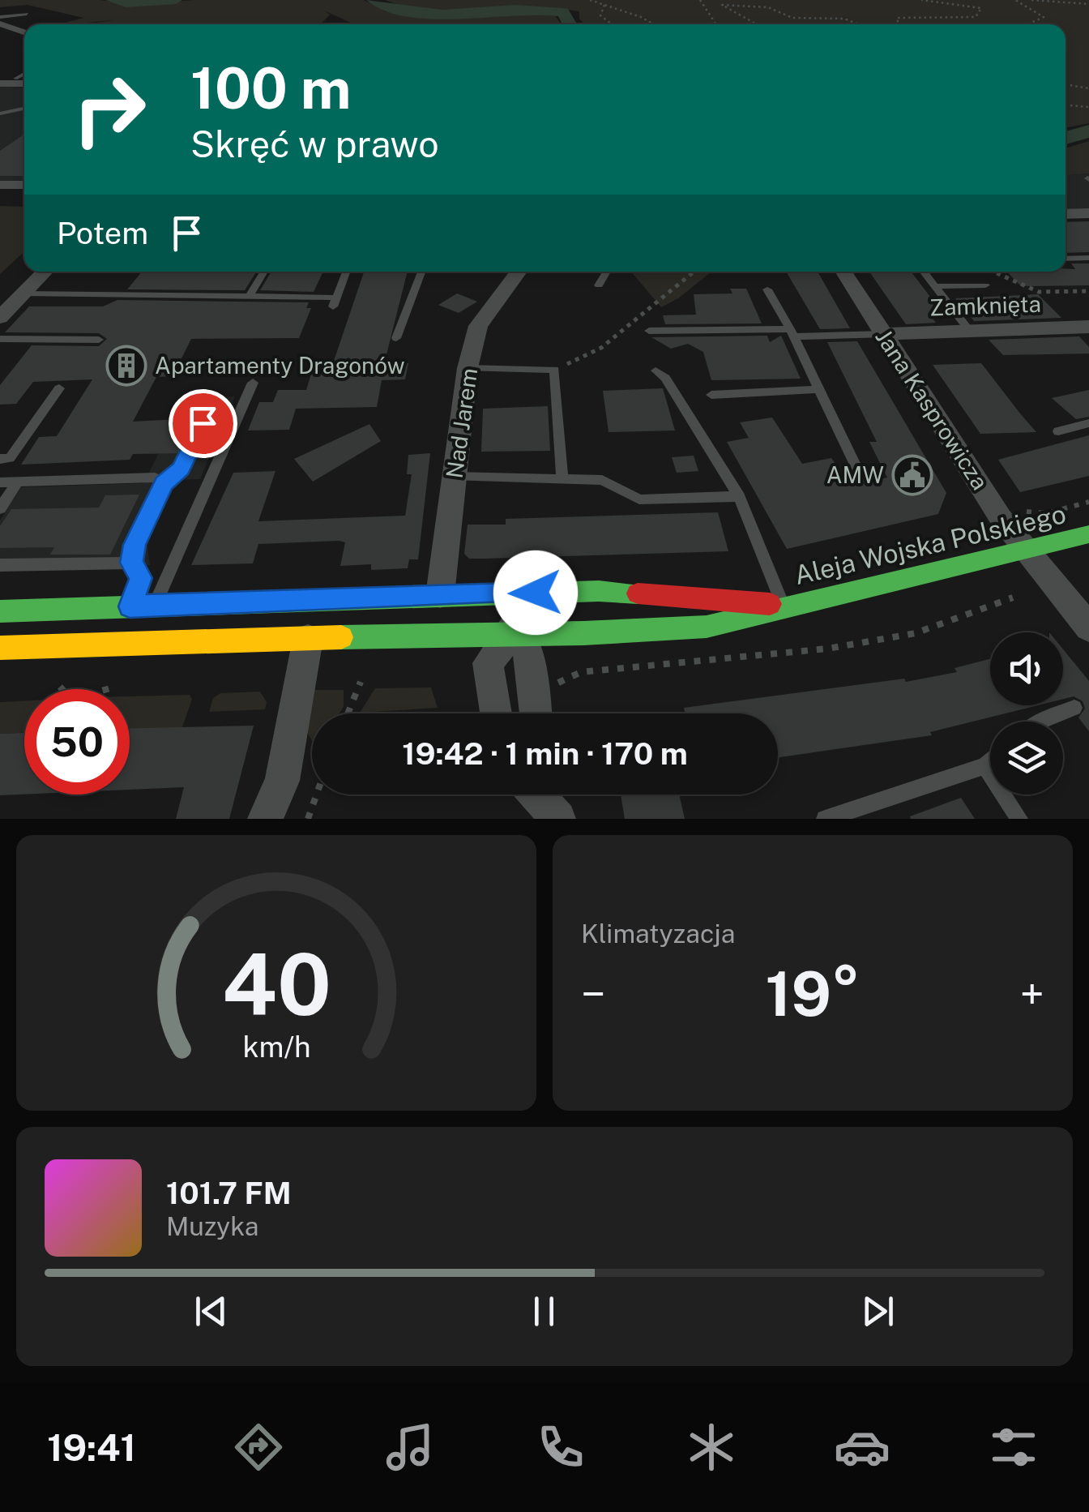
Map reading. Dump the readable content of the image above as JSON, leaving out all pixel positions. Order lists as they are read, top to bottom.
{
  "streets": {
    "main road": ["Aleja Wojska Polskiego"],
    "street": ["Zamknięta", "Jana Kasprowicza", "Nad Jarem"]
  },
  "crossings": [
    ["Zamknięta", "Jana Kasprowicza"],
    ["Jana Kasprowicza", "Aleja Wojska Polskiego"],
    ["Nad Jarem", "Aleja Wojska Polskiego"]
  ],
  "places": {
    "building": ["Apartamenty Dragonów"],
    "public building": ["AMW"]
  },
  "page": {
    "turn": ["100 m", "Skręć w prawo"],
    "then": "Potem",
    "limit": "50",
    "trip": "19:42 · 1 min · 170 m",
    "tile": "Klimatyzacja",
    "heat": ["−", "19°", "+"],
    "song": ["101.7 FM", "Muzyka"],
    "tabs": "19:41",
    "gauge": ["40", "km/h"]
  }
}
